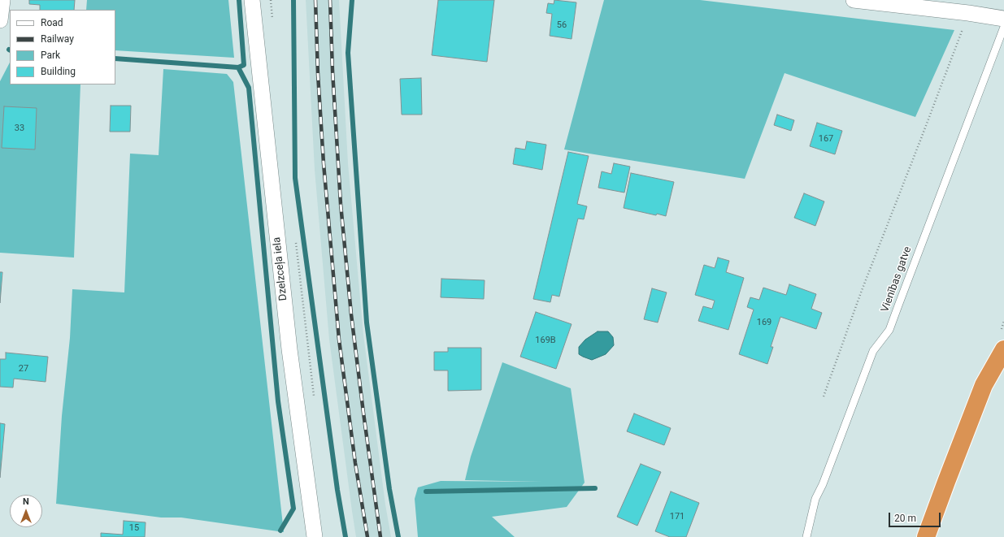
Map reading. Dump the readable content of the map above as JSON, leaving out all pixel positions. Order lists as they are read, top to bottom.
{
  "streets": {
    "street": ["Dzelzceļa iela"],
    "lane": ["Vienības gatve"]
  },
  "house_numbers": [
    "56",
    "33",
    "167",
    "169",
    "169B",
    "27",
    "171",
    "15"
  ],
  "legend": [
    "Road",
    "Railway",
    "Park",
    "Building"
  ],
  "scale_bar": "20 m",
  "north": "top"
}
